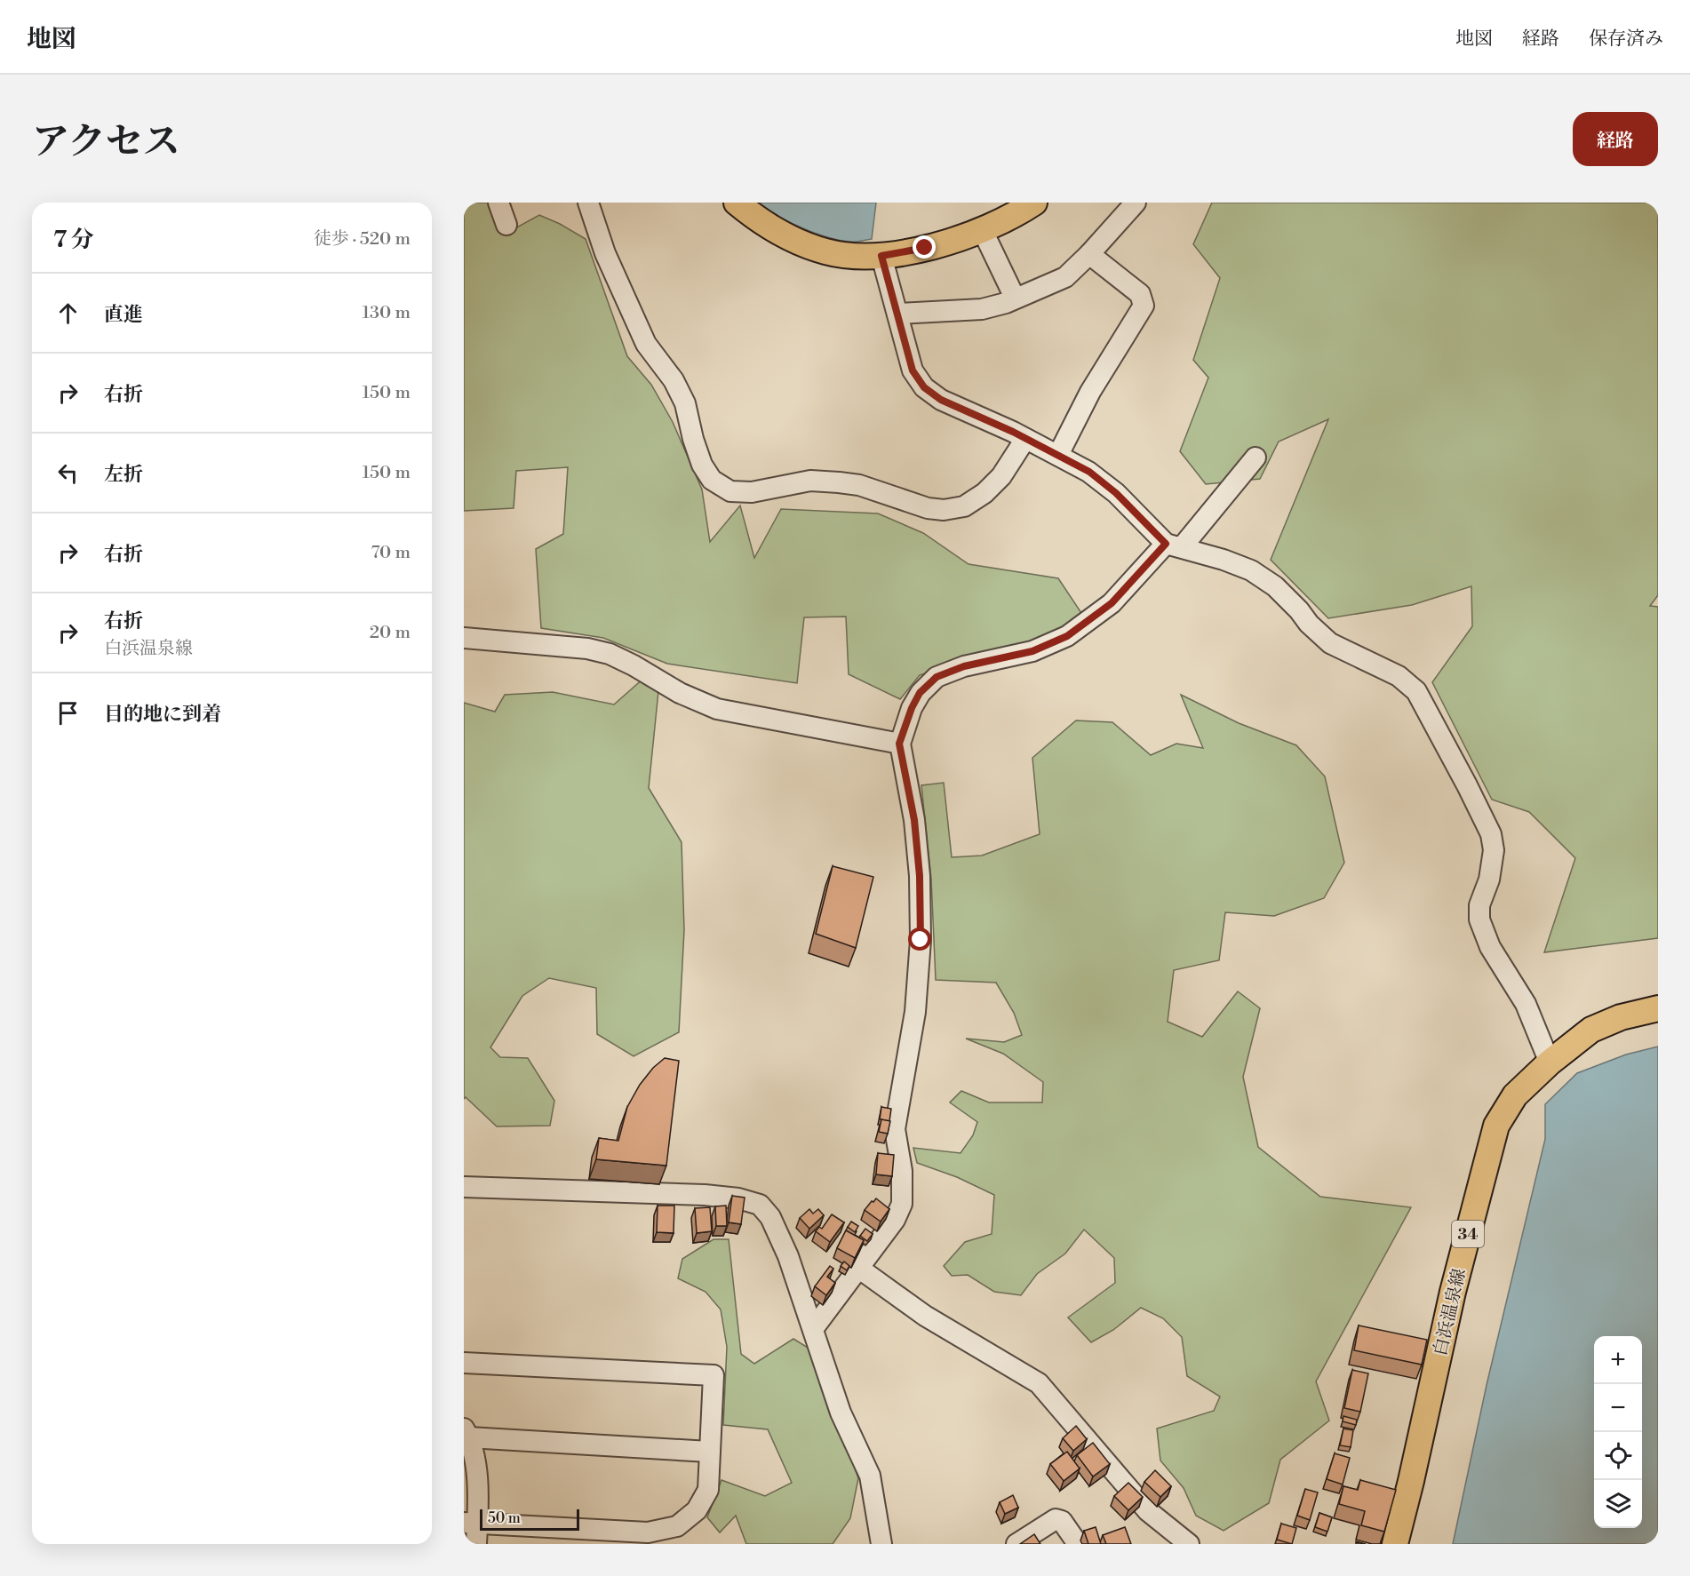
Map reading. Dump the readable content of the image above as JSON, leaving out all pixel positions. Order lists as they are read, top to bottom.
{
  "streets": {
    "main road": ["34", "白浜温泉線"]
  },
  "scale_bar": "50 m",
  "page": {
    "header": "地図",
    "nav": ["地図", "経路", "保存済み"],
    "title": "アクセス",
    "buttons": "経路",
    "heading": ["7 分", "徒歩 · 520 m"],
    "list": [
      ["直進", "130 m"],
      ["右折", "150 m"],
      ["左折", "150 m"],
      ["右折", "70 m"],
      ["右折", "白浜温泉線", "20 m"],
      "目的地に到着"
    ],
    "map_buttons": ["+", "−"],
    "scale": "50 m"
  }
}
